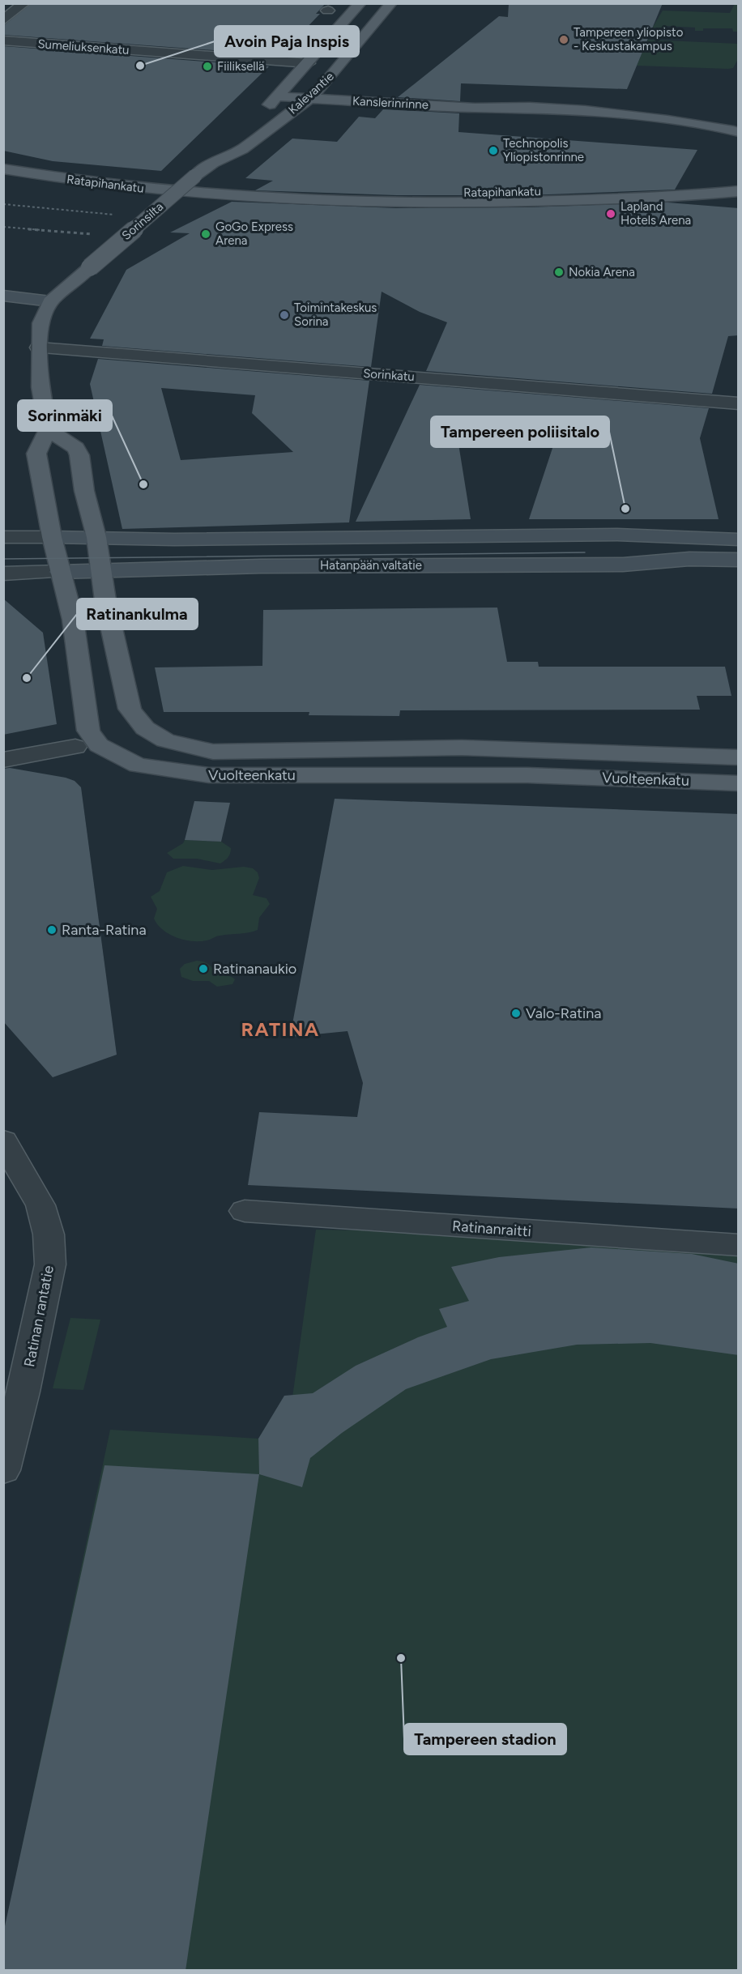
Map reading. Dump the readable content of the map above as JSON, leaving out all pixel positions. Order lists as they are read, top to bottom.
{
  "streets": {
    "main road": [
      "Kalevantie",
      "Kanslerinrinne",
      "Ratapihankatu",
      "Sorinsilta",
      "Hatanpään valtatie",
      "Vuolteenkatu"
    ],
    "street": [
      "Sumeliuksenkatu",
      "Sorinkatu",
      "Ratinanraitti",
      "Ratinan rantatie"
    ]
  },
  "crossings": [
    ["Sumeliuksenkatu", "Kalevantie"],
    ["Kalevantie", "Kanslerinrinne"],
    ["Kalevantie", "Sorinsilta"],
    ["Hatanpään valtatie", "Vuolteenkatu"]
  ],
  "districts": ["RATINA"],
  "places": [
    "Tampereen yliopisto - Keskustakampus",
    "Avoin Paja Inspis",
    "Fiiliksellä",
    "Technopolis Yliopistonrinne",
    "Lapland Hotels Arena",
    "GoGo Express Arena",
    "Nokia Arena",
    "Toimintakeskus Sorina",
    "Sorinmäki",
    "Tampereen poliisitalo",
    "Ratinankulma",
    "Ranta-Ratina",
    "Ratinanaukio",
    "Valo-Ratina",
    "Tampereen stadion"
  ]
}
